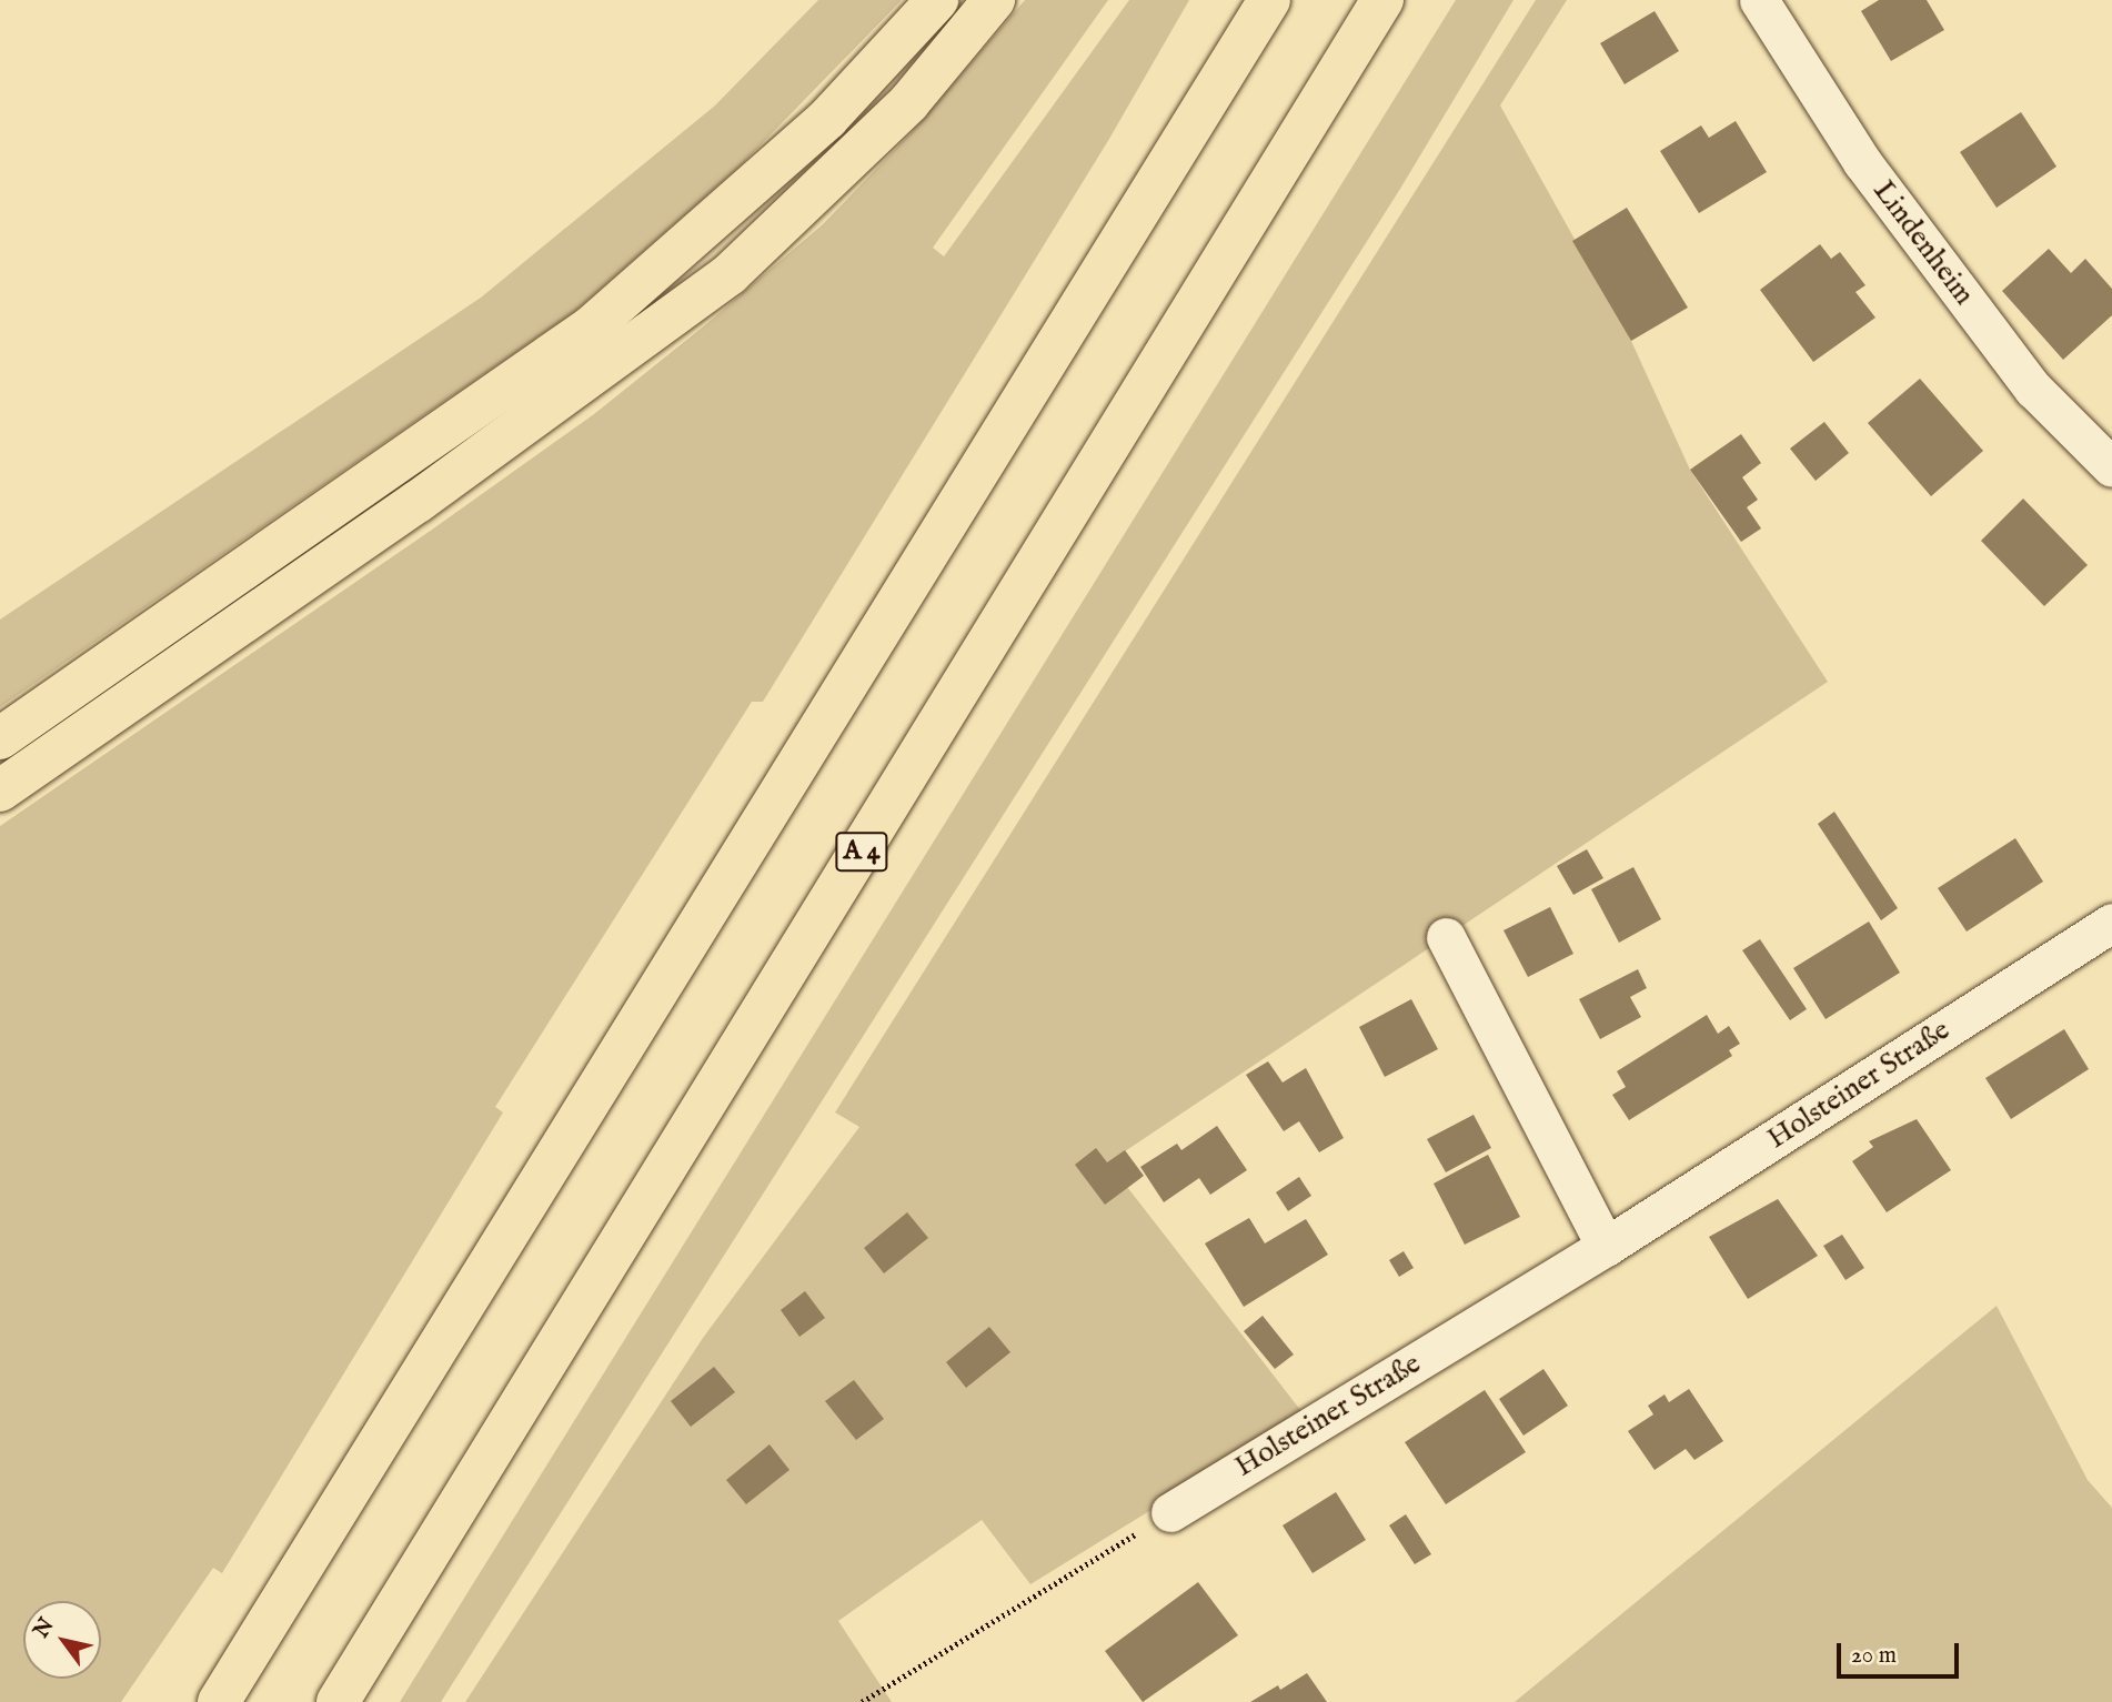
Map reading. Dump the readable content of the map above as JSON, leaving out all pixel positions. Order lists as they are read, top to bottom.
{
  "streets": {
    "highway": ["A 4"],
    "street": ["Lindenheim", "Holsteiner Straße"]
  },
  "scale_bar": "20 m",
  "north": "top left"
}
